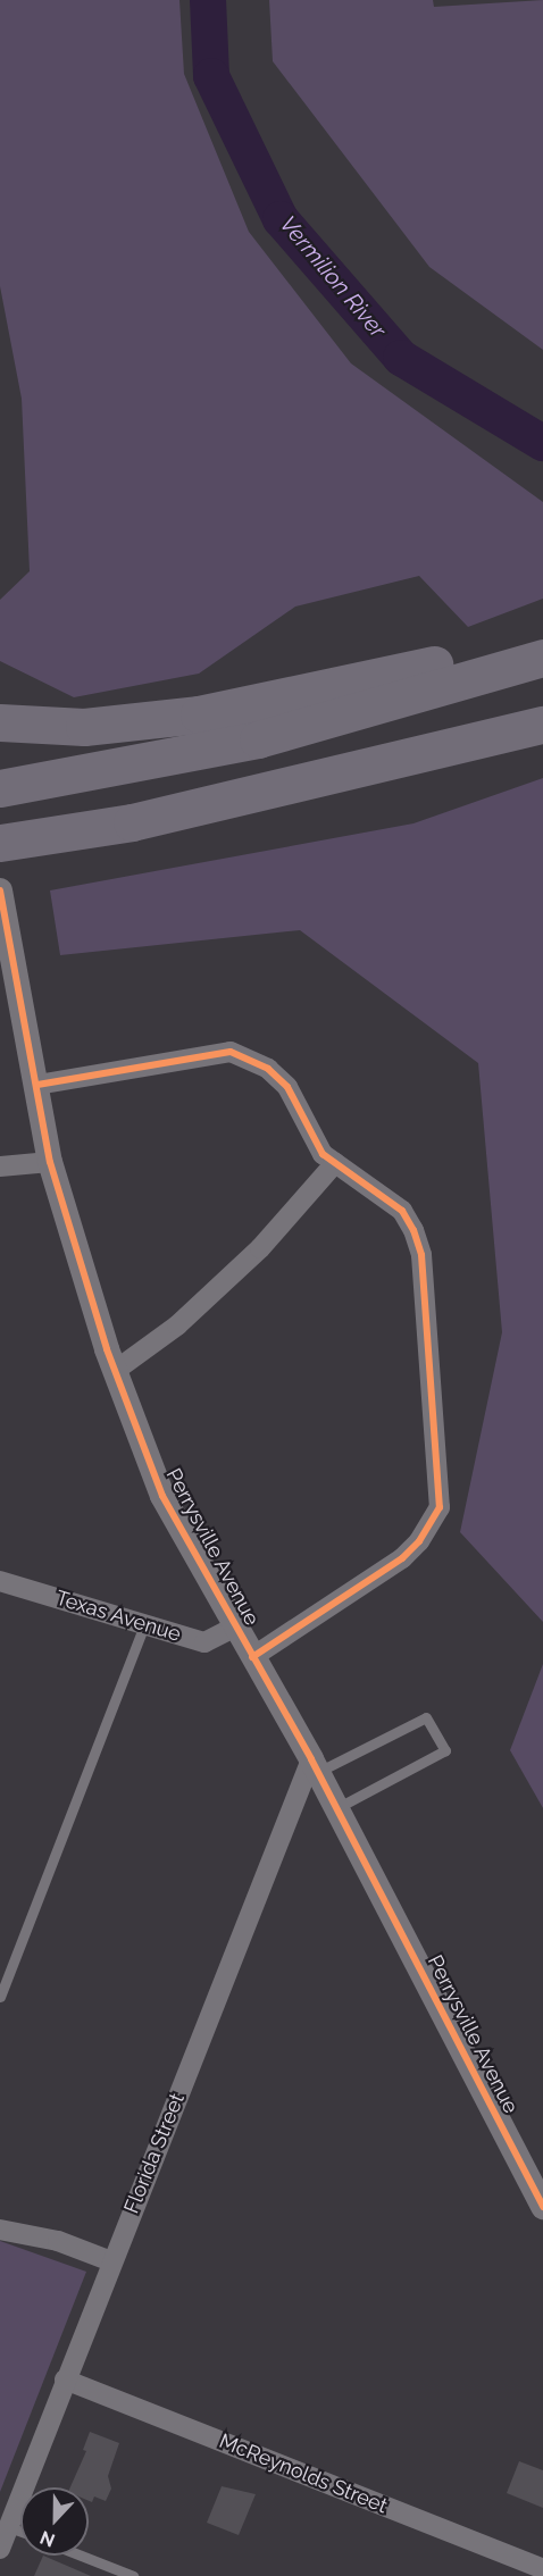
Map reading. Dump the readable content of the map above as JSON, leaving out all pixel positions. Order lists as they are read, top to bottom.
{
  "streets": {
    "street": [
      "Perrysville Avenue",
      "Texas Avenue",
      "Florida Street",
      "McReynolds Street"
    ]
  },
  "crossings": [
    ["Perrysville Avenue", "Texas Avenue"],
    ["Perrysville Avenue", "Florida Street"],
    ["Florida Street", "McReynolds Street"]
  ],
  "water": ["Vermilion River"],
  "north": "bottom"
}
